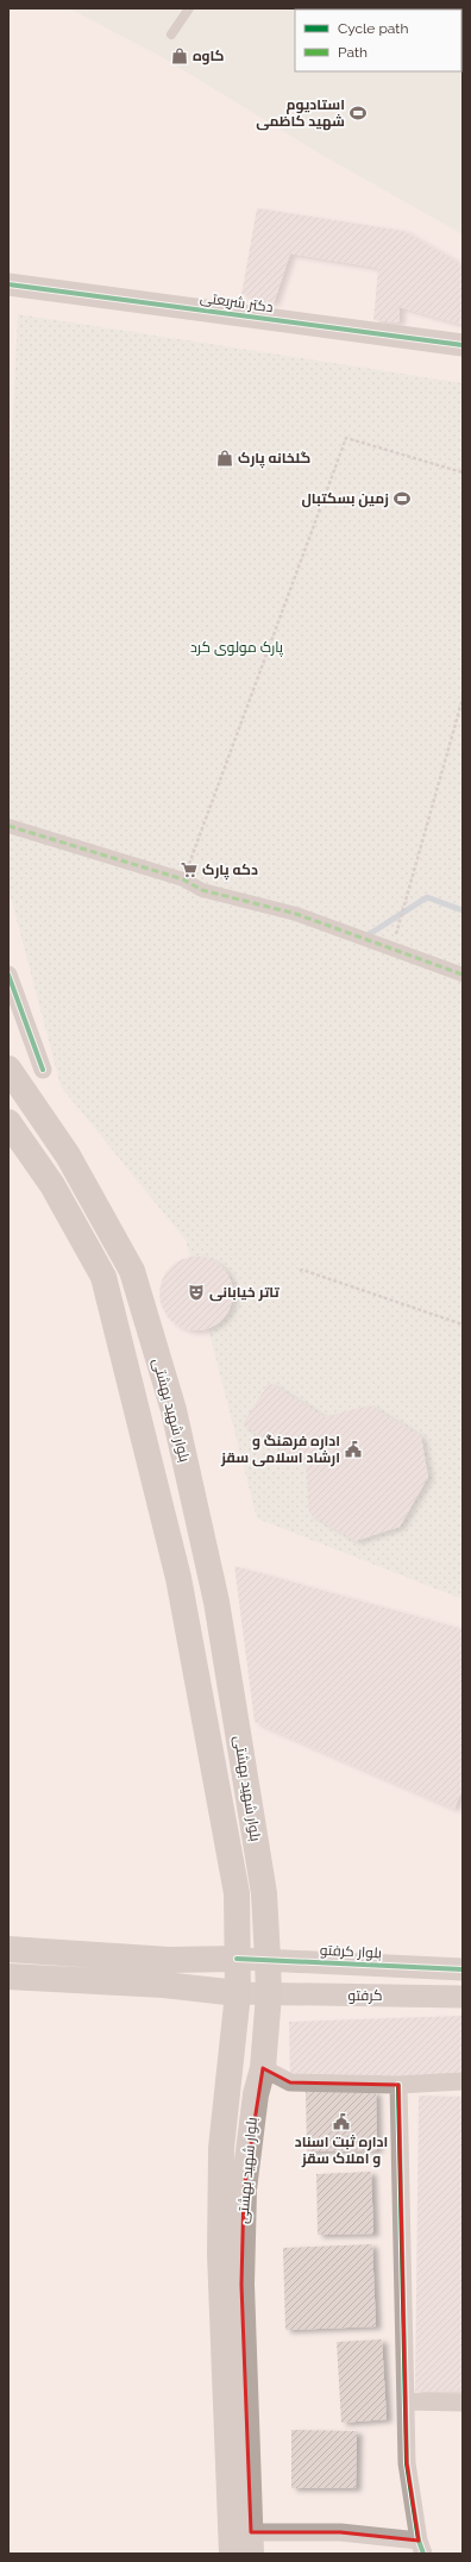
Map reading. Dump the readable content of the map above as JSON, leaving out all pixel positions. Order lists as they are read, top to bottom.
{
  "streets": {
    "main road": ["بلوار شهید بهشتی"],
    "street": ["دکتر شریعتی", "بلوار کرفتو", "کرفتو"]
  },
  "crossings": [
    ["بلوار شهید بهشتی", "بلوار کرفتو"],
    ["بلوار شهید بهشتی", "کرفتو"]
  ],
  "parks": ["پارک مولوی کرد"],
  "places": {
    "shop": ["کاوه", "گلخانه پارک"],
    "sports": ["استادیوم شهید کاظمی", "زمین بسکتبال"],
    "supermarket": ["دکه پارک"],
    "theatre": ["تاتر خیابانی"],
    "public building": ["اداره فرهنگ و ارشاد اسلامی سقز", "اداره ثبت اسناد و املاک سقز"]
  },
  "legend": ["Cycle path", "Path"]
}
